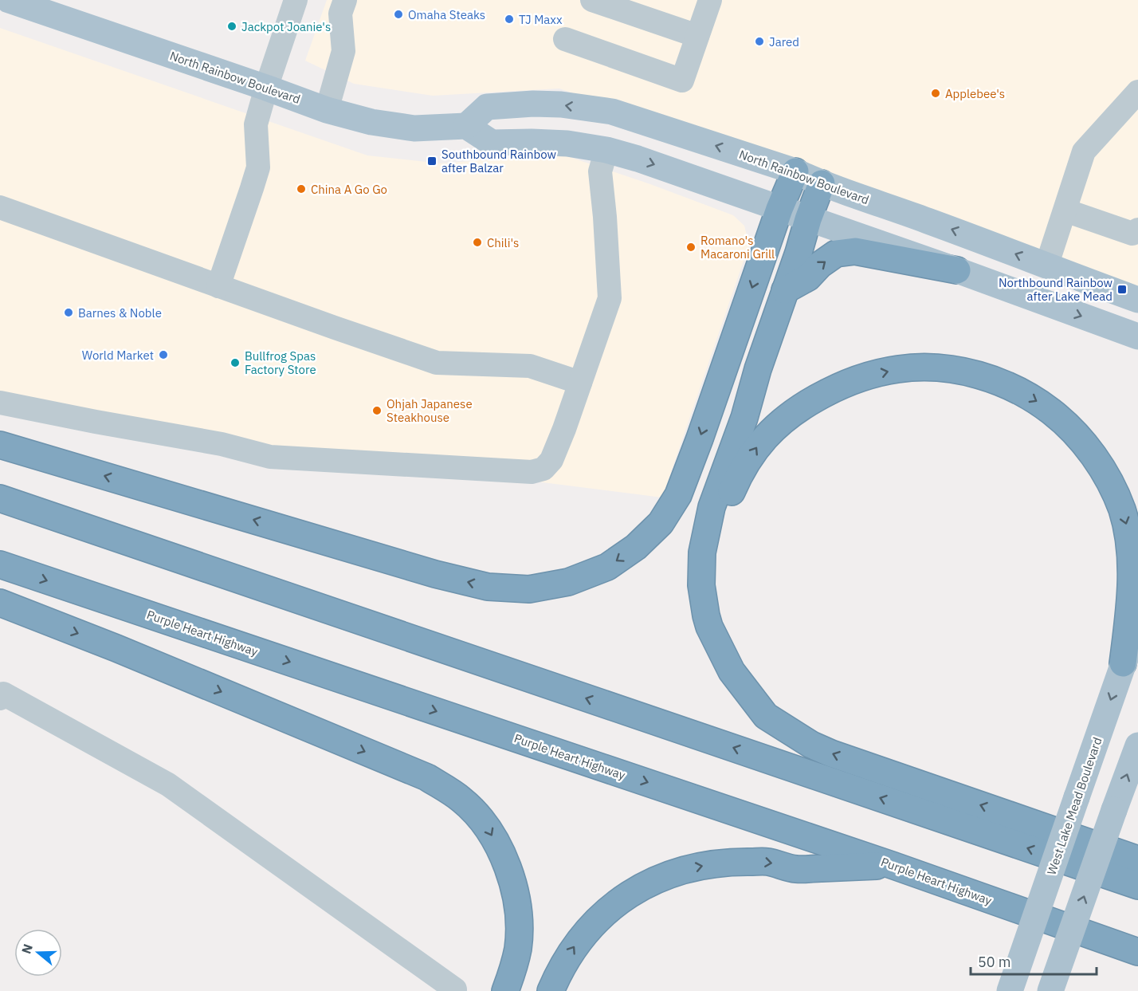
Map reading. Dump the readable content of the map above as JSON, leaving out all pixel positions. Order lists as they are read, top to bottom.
{
  "streets": {
    "highway": ["Purple Heart Highway"],
    "main road": ["North Rainbow Boulevard", "West Lake Mead Boulevard"]
  },
  "places": {
    "other": [
      "Omaha Steaks",
      "TJ Maxx",
      "Jackpot Joanie's",
      "Jared",
      "Applebee's",
      "China A Go Go",
      "Chili's",
      "Romano's Macaroni Grill",
      "Barnes & Noble",
      "World Market",
      "Bullfrog Spas Factory Store",
      "Ohjah Japanese Steakhouse"
    ],
    "transit": ["Southbound Rainbow after Balzar", "Northbound Rainbow after Lake Mead"]
  },
  "scale_bar": "50 m",
  "north": "left"
}
